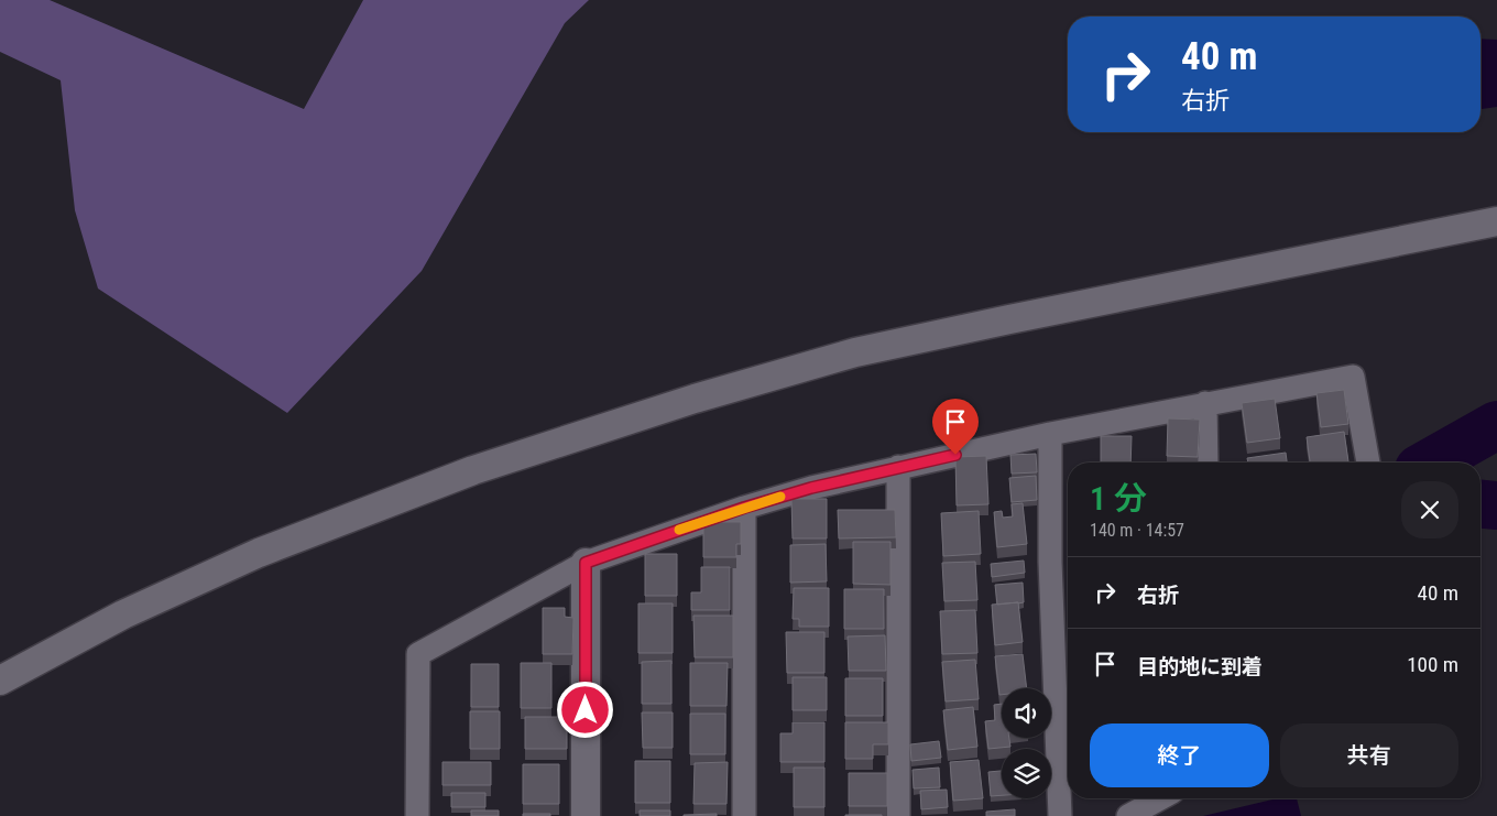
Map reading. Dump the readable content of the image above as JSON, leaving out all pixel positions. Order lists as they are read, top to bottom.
{
  "page": {
    "turn": ["40 m", "右折"],
    "heading": ["1 分", "140 m · 14:57"],
    "list": [
      {
        "name": "右折",
        "value": "40 m"
      },
      {
        "name": "目的地に到着",
        "value": "100 m"
      }
    ],
    "buttons": ["終了", "共有"]
  }
}
